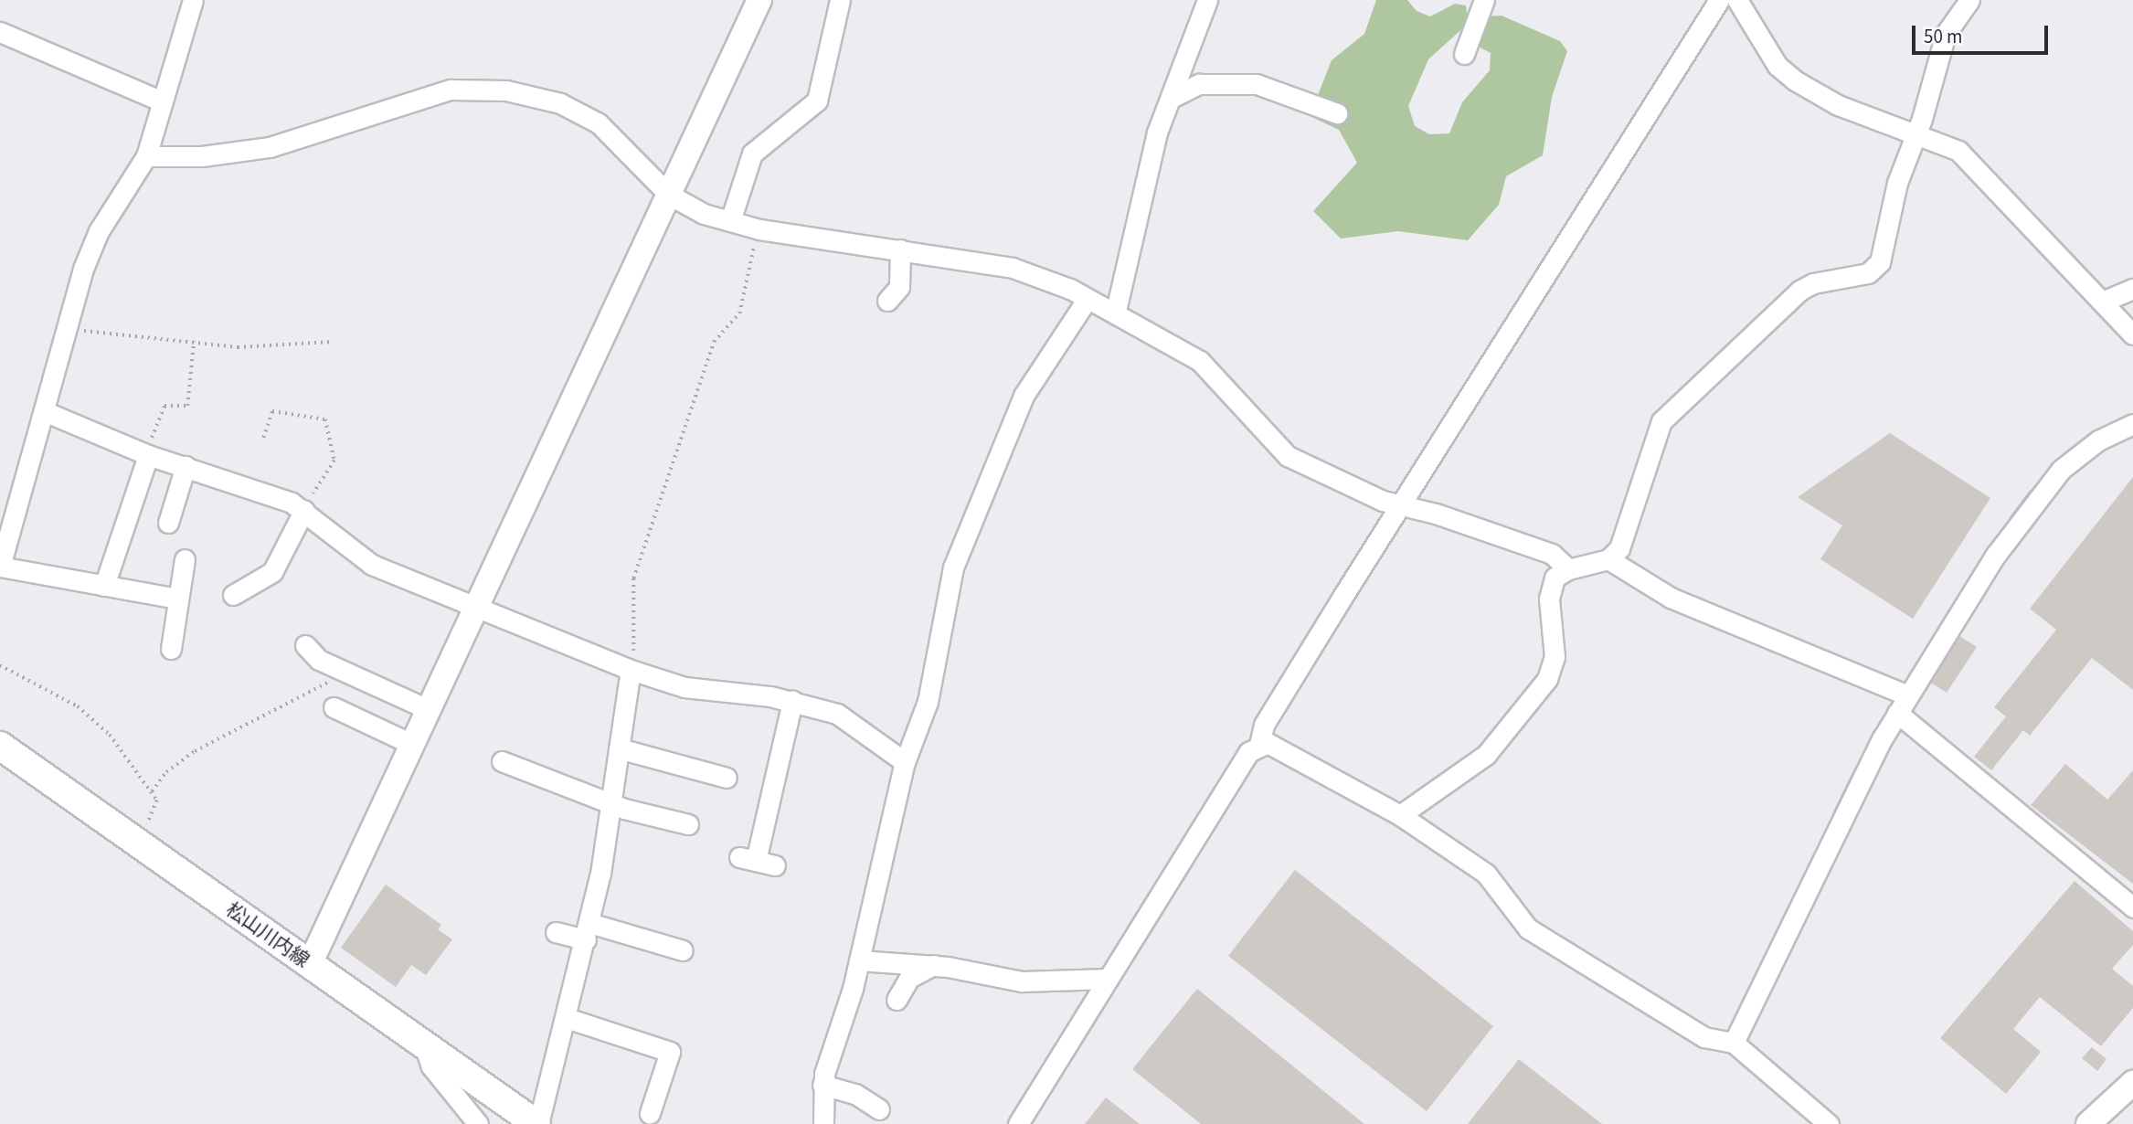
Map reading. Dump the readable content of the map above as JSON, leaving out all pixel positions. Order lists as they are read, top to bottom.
{
  "streets": {
    "main road": ["松山川内線"]
  },
  "scale_bar": "50 m"
}
